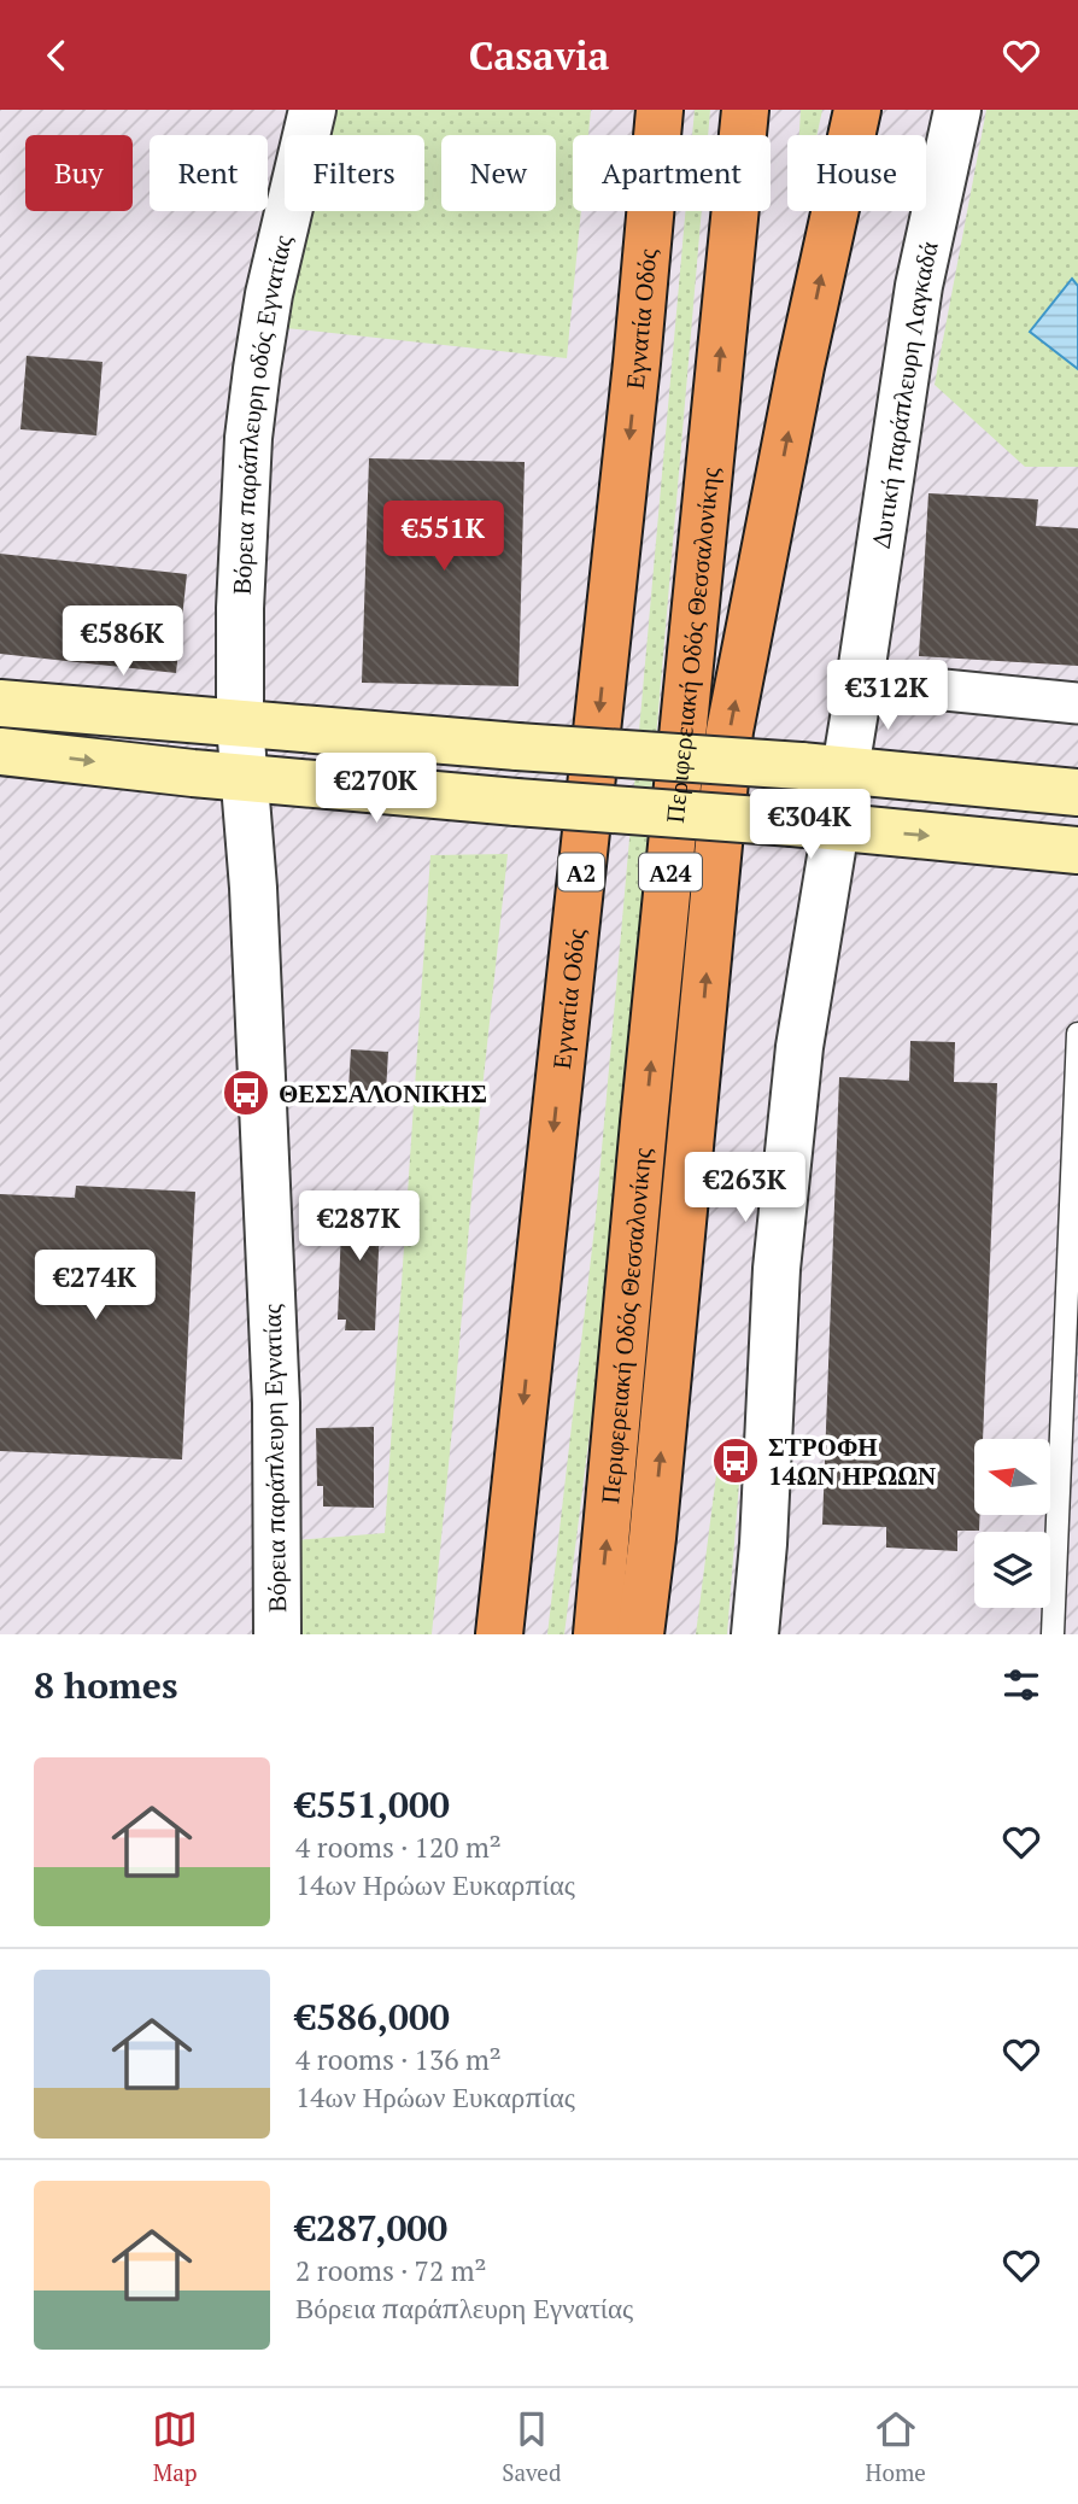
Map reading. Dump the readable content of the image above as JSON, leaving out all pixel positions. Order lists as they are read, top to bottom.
{
  "streets": {
    "highway": [
      "Εγνατία Οδός",
      "Περιφερειακή Οδός Θεσσαλονίκης",
      "Α2",
      "Α24"
    ],
    "street": ["Δυτική παράπλευρη Λαγκαδά", "Βόρεια παράπλευρη οδός Εγνατίας", "Βόρεια παράπλευρη Εγνατίας"]
  },
  "crossings": [
    ["Βόρεια παράπλευρη οδός Εγνατίας", "Βόρεια παράπλευρη Εγνατίας"]
  ],
  "places": {
    "bus stop": ["ΘΕΣΣΑΛΟΝΙΚΗΣ", "ΣΤΡΟΦΗ 14ΩΝ ΗΡΩΩΝ"]
  },
  "north": "left",
  "page": {
    "header": "Casavia",
    "chip": [
      "Buy",
      "Rent",
      "Filters",
      "New",
      "Apartment",
      "House"
    ],
    "price": [
      "€551K",
      "€586K",
      "€312K",
      "€270K",
      "€304K",
      "€263K",
      "€287K",
      "€274K"
    ],
    "heading": "8 homes",
    "list": [
      {
        "name": "€551,000",
        "note": "4 rooms · 120 m² · 14ων Ηρώων Ευκαρπίας"
      },
      {
        "name": "€586,000",
        "note": "4 rooms · 136 m² · 14ων Ηρώων Ευκαρπίας"
      },
      {
        "name": "€287,000",
        "note": "2 rooms · 72 m² · Βόρεια παράπλευρη Εγνατίας"
      }
    ],
    "tabs": ["Map", "Saved", "Home"]
  }
}
